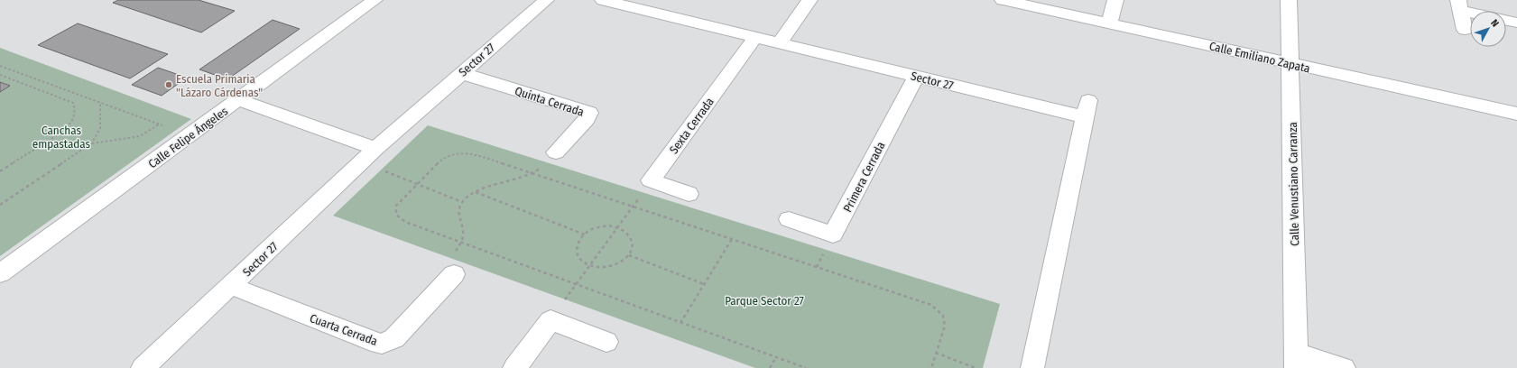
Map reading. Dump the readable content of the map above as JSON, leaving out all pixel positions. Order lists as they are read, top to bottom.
{
  "streets": {
    "street": [
      "Calle Emiliano Zapata",
      "Sector 27",
      "Quinta Cerrada",
      "Sexta Cerrada",
      "Calle Felipe Ángeles",
      "Primera Cerrada",
      "Calle Venustiano Carranza",
      "Cuarta Cerrada"
    ]
  },
  "crossings": [
    ["Calle Emiliano Zapata", "Calle Venustiano Carranza"],
    ["Sector 27", "Quinta Cerrada"],
    ["Sector 27", "Sexta Cerrada"],
    ["Sector 27", "Primera Cerrada"],
    ["Sector 27", "Cuarta Cerrada"]
  ],
  "parks": ["Canchas empastadas", "Parque Sector 27"],
  "places": ["Escuela Primaria \"Lázaro Cárdenas\""],
  "north": "top right"
}
